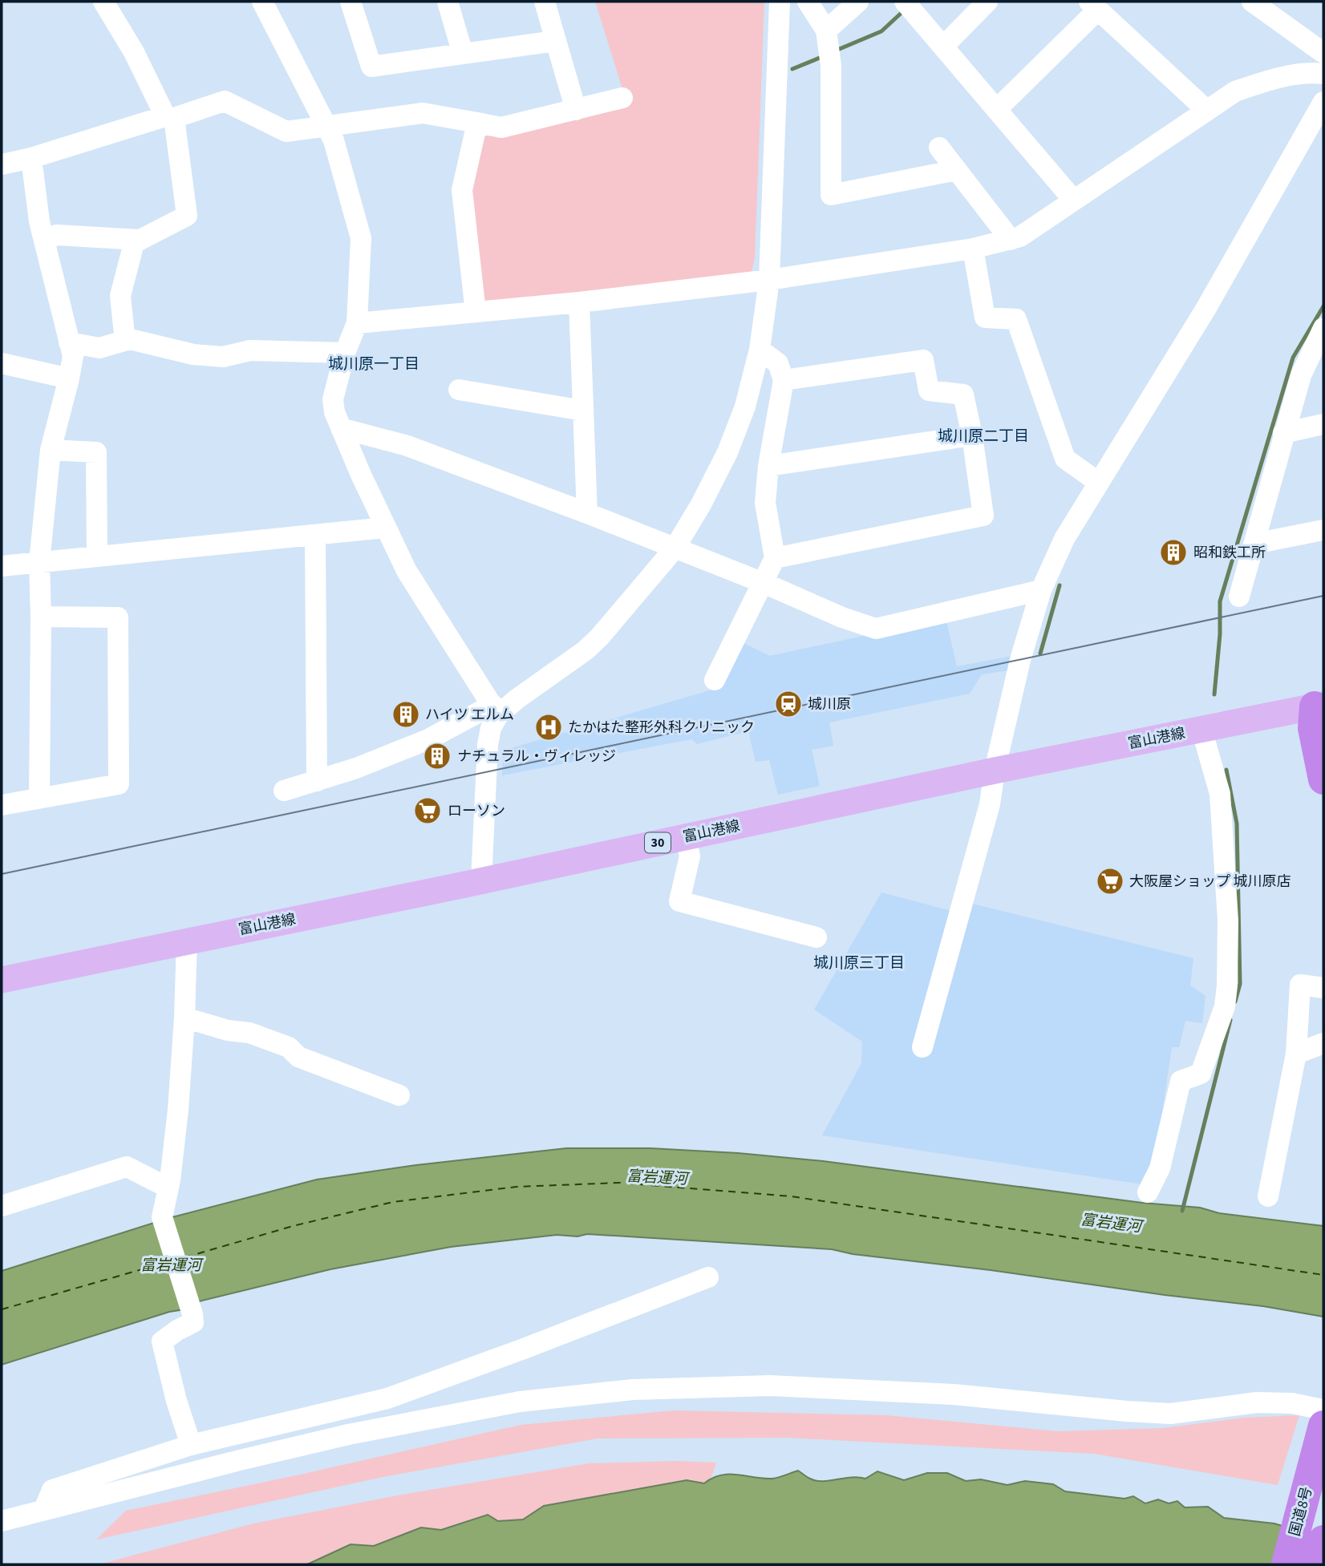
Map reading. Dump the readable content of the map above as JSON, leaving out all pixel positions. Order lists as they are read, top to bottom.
{
  "streets": {
    "highway": ["国道8号"],
    "main road": ["富山港線", "30"]
  },
  "districts": ["城川原一丁目", "城川原二丁目", "城川原三丁目"],
  "water": ["富岩運河"],
  "places": {
    "building": ["昭和鉄工所", "ハイツ エルム", "ナチュラル・ヴィレッジ"],
    "station": ["城川原"],
    "hospital": ["たかはた整形外科クリニック"],
    "supermarket": ["ローソン", "大阪屋ショップ 城川原店"]
  }
}
